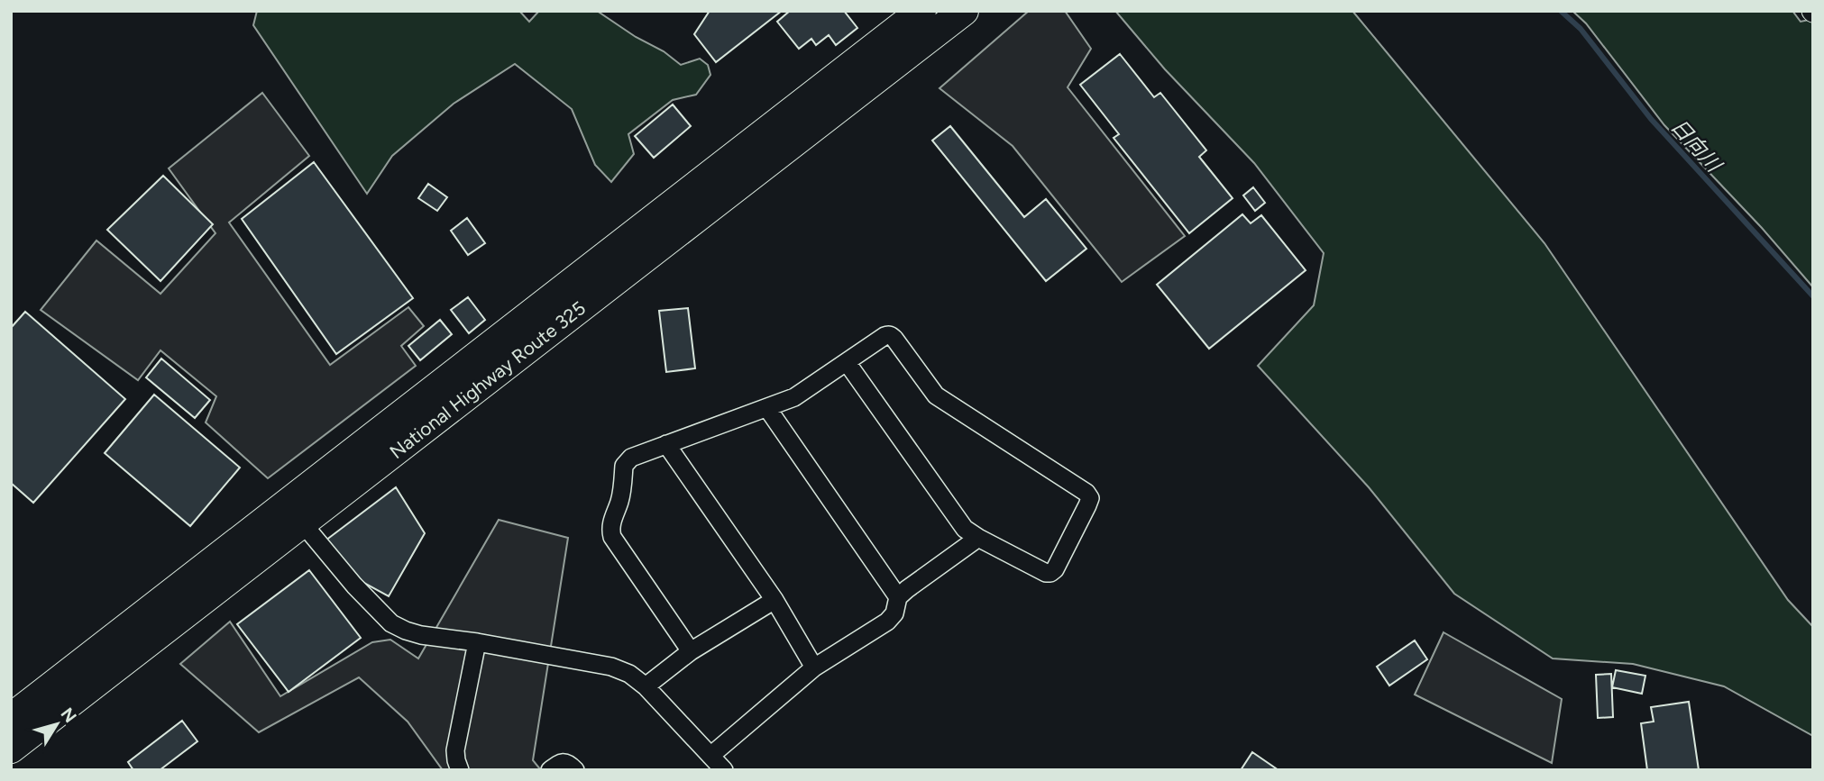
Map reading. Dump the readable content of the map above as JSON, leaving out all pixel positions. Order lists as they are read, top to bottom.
{
  "streets": {
    "highway": ["National Highway Route 325"]
  },
  "water": ["日向川"],
  "north": "top right"
}
